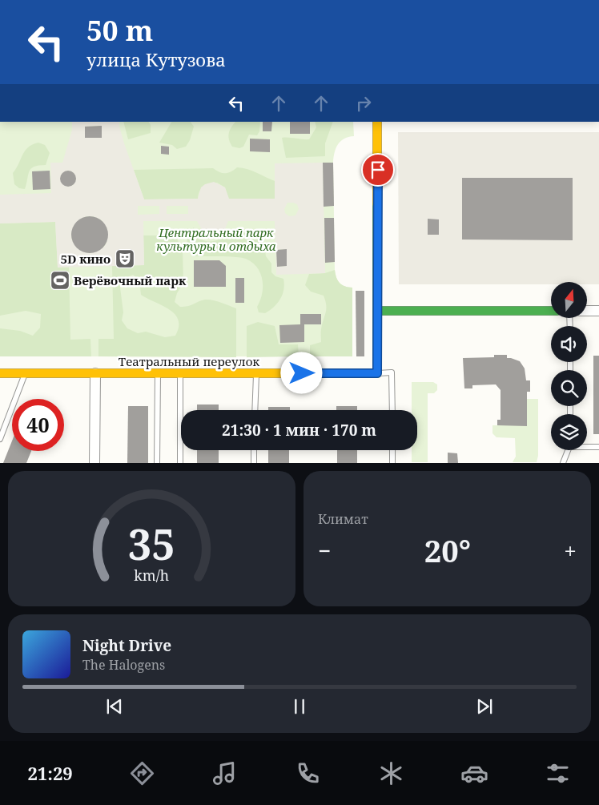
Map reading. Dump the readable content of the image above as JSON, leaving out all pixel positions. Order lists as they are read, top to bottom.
{
  "streets": {
    "street": ["Театральный переулок"]
  },
  "parks": ["Центральный парк культуры и отдыха"],
  "places": {
    "theatre": ["5D кино"],
    "sports": ["Верёвочный парк"]
  },
  "north": "top",
  "page": {
    "turn": ["50 m", "улица Кутузова"],
    "limit": "40",
    "trip": "21:30 · 1 мин · 170 m",
    "tile": "Климат",
    "heat": ["−", "20°", "+"],
    "song": ["Night Drive", "The Halogens"],
    "tabs": "21:29",
    "gauge": ["35", "km/h"]
  }
}
